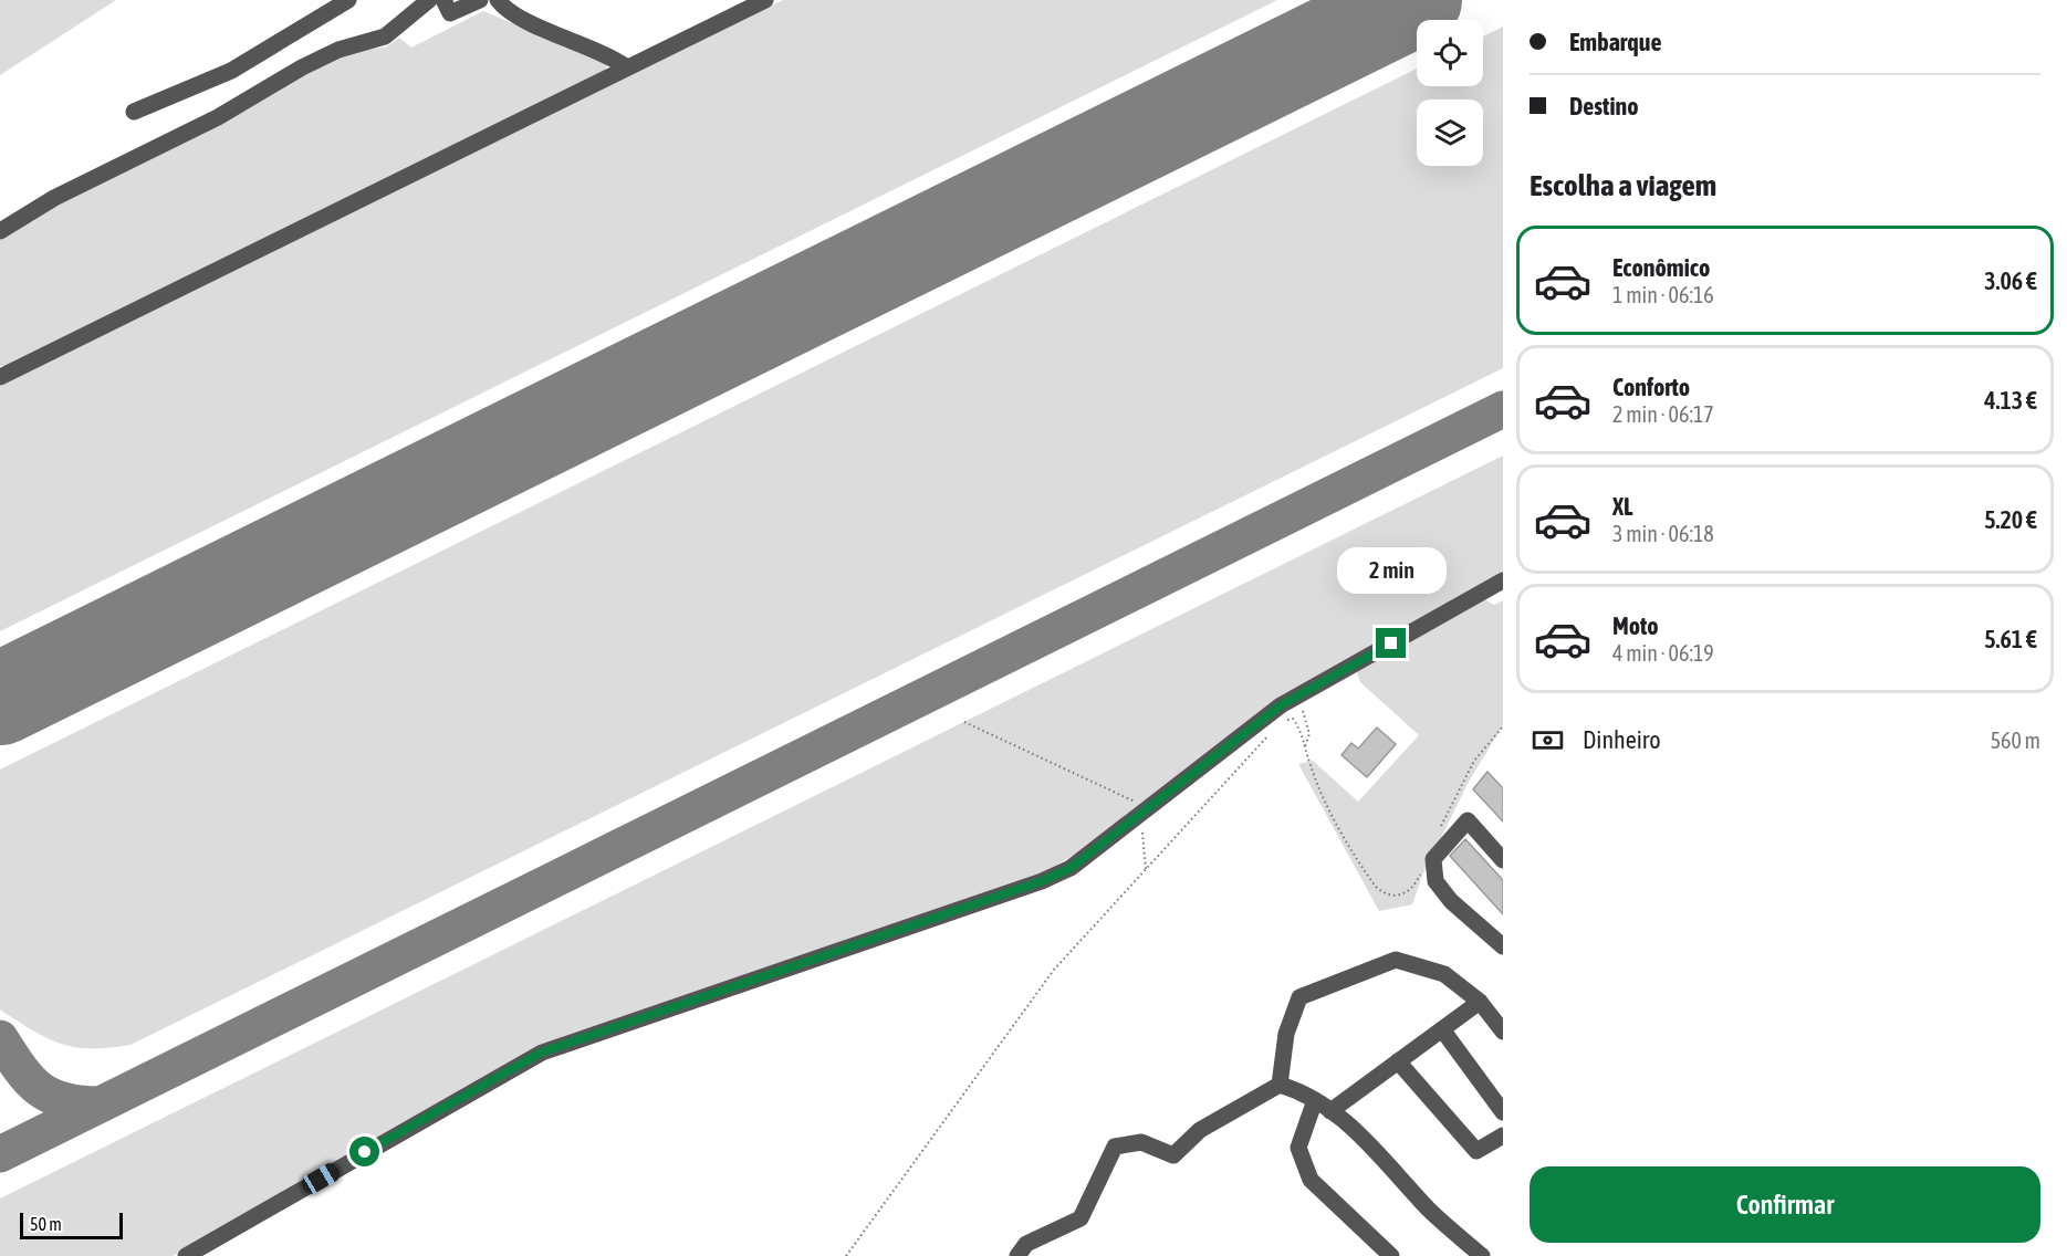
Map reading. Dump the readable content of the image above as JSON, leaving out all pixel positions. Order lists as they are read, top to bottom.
{
  "scale_bar": "50 m",
  "page": {
    "banner": ["Embarque", "Destino"],
    "heading": "Escolha a viagem",
    "list": [
      {
        "name": "Econômico",
        "note": "1 min · 06:16",
        "value": "3.06 €"
      },
      {
        "name": "Conforto",
        "note": "2 min · 06:17",
        "value": "4.13 €"
      },
      {
        "name": "XL",
        "note": "3 min · 06:18",
        "value": "5.20 €"
      },
      {
        "name": "Moto",
        "note": "4 min · 06:19",
        "value": "5.61 €"
      }
    ],
    "bubble": "2 min",
    "pay": ["Dinheiro", "560 m"],
    "buttons": "Confirmar",
    "scale": "50 m"
  }
}
